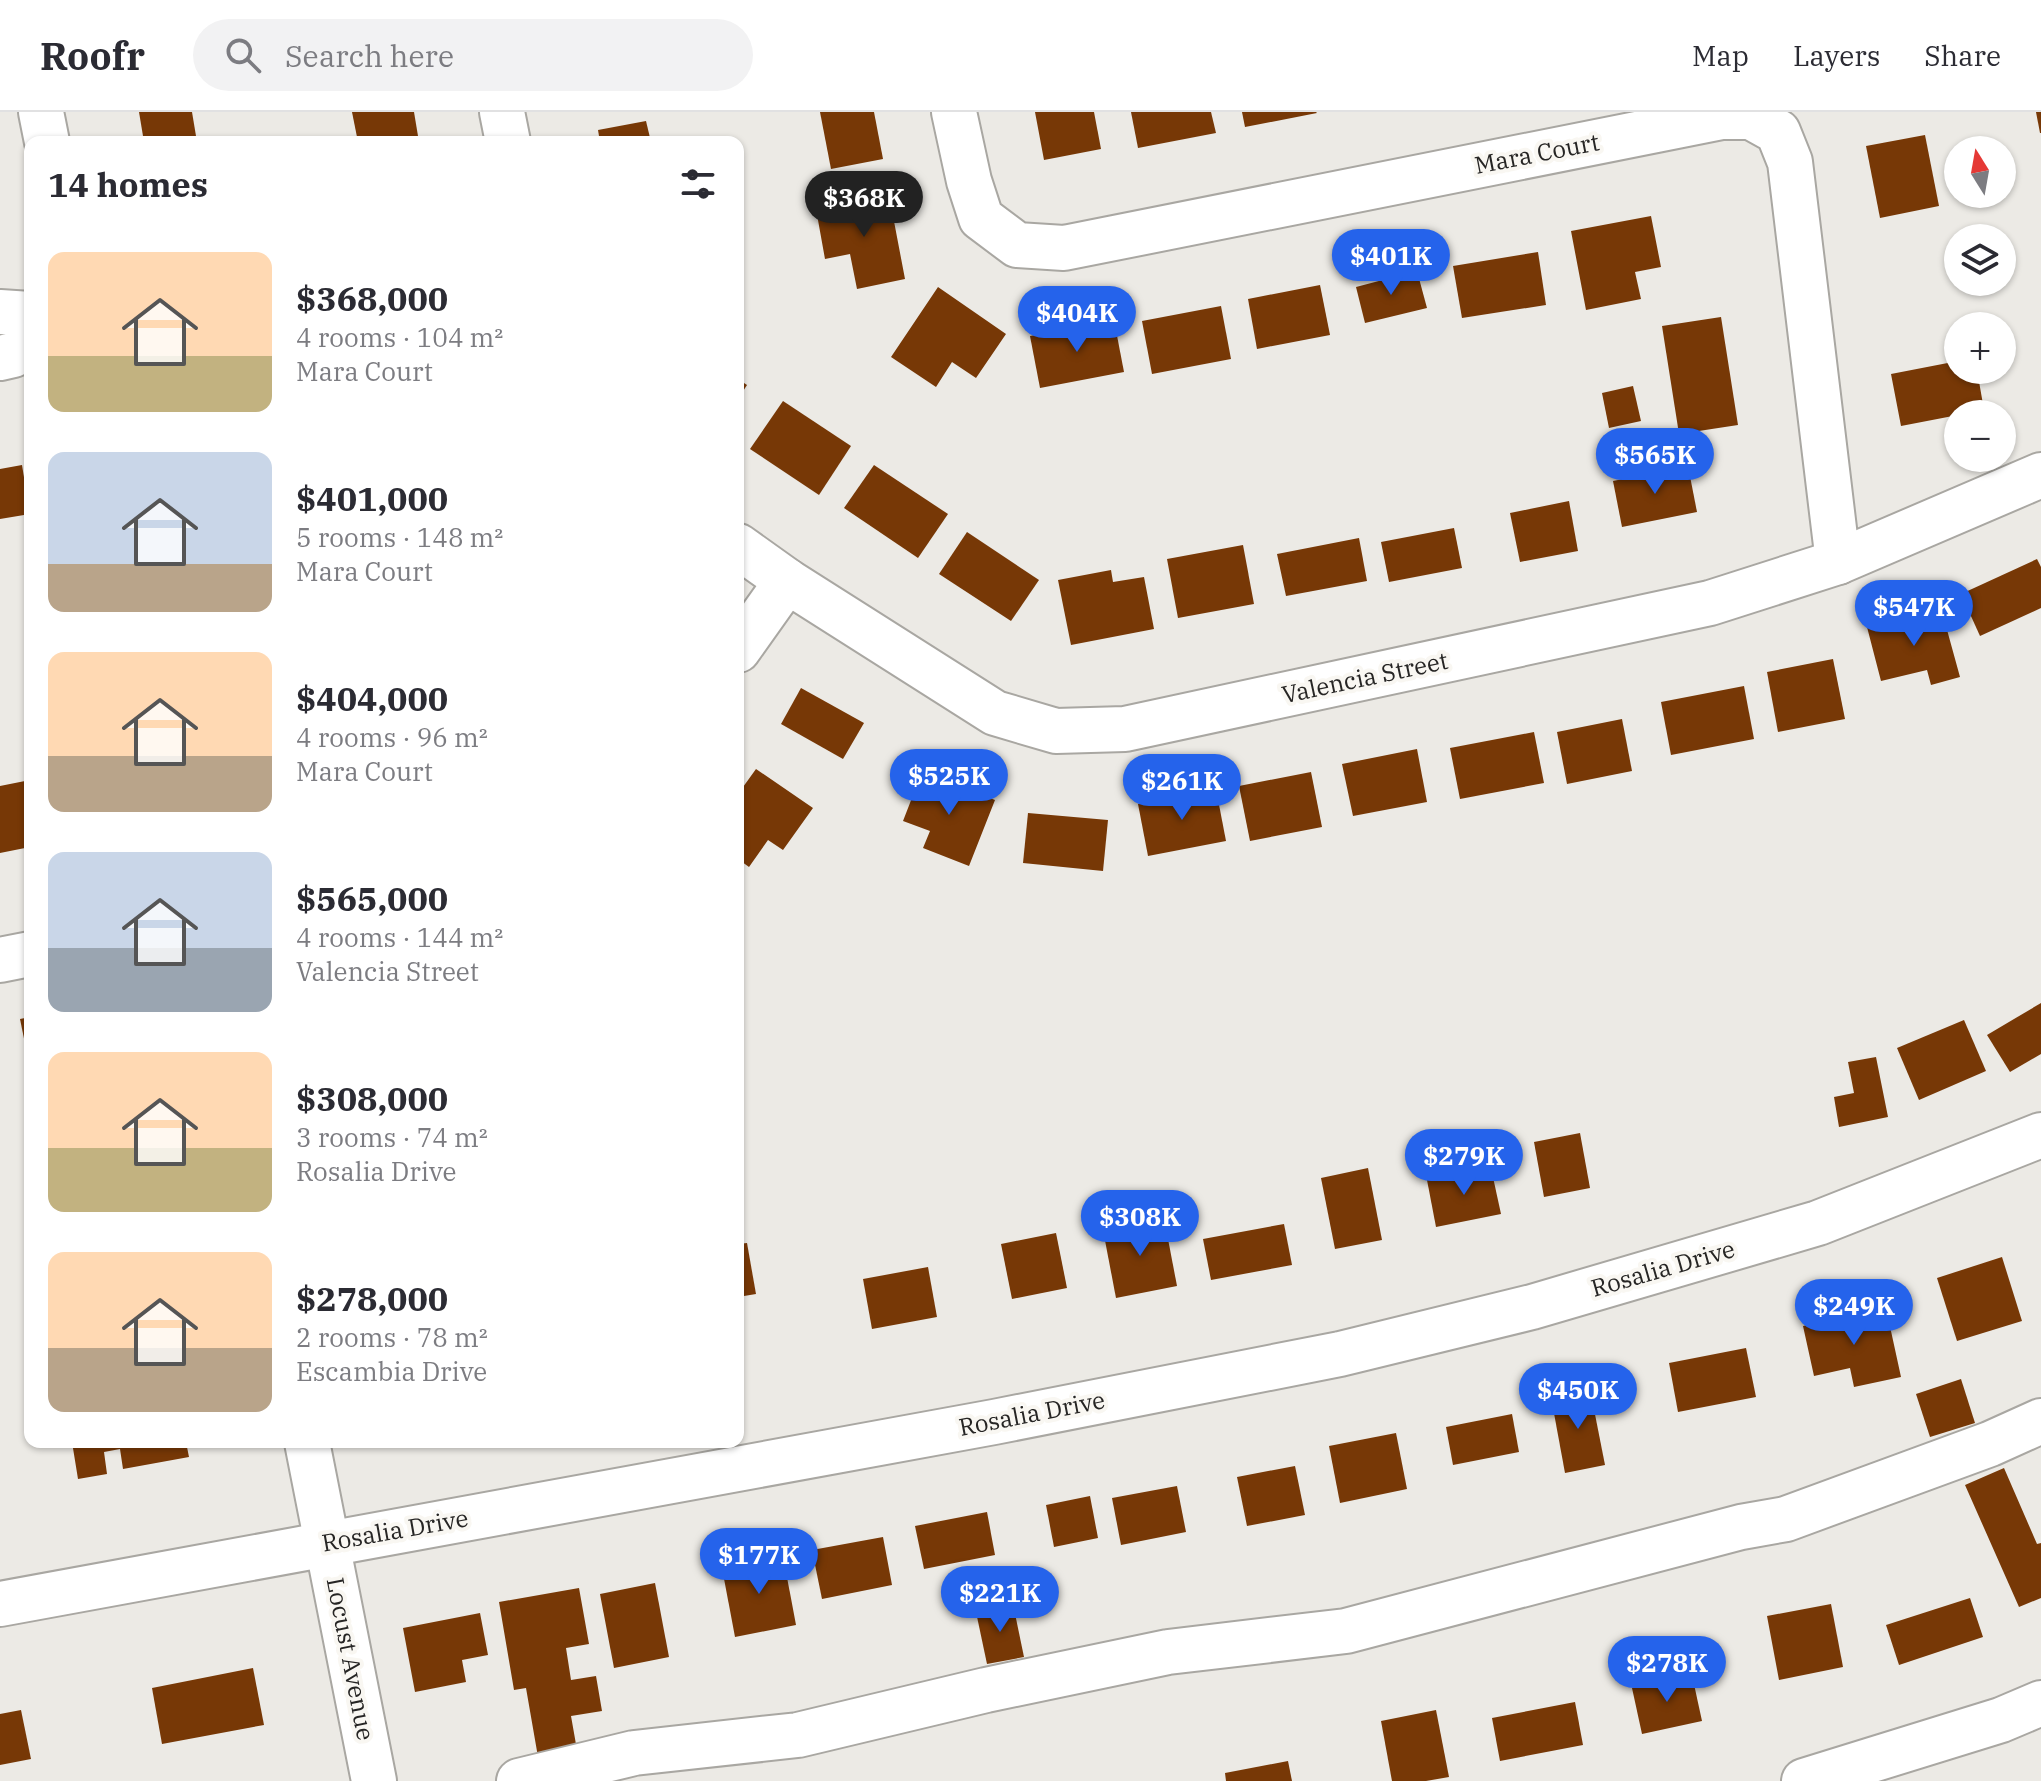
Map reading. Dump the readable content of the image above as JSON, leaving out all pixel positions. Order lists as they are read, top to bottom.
{
  "streets": {
    "street": [
      "Mara Court",
      "Valencia Street",
      "Rosalia Drive",
      "Locust Avenue"
    ]
  },
  "crossings": [
    ["Mara Court", "Valencia Street"],
    ["Rosalia Drive", "Locust Avenue"]
  ],
  "north": "top",
  "page": {
    "header": "Roofr",
    "search": "Search here",
    "nav": ["Map", "Layers", "Share"],
    "map_buttons": ["+", "−"],
    "heading": "14 homes",
    "price": [
      "$368K",
      "$401K",
      "$404K",
      "$565K",
      "$547K",
      "$525K",
      "$261K",
      "$279K",
      "$308K",
      "$249K",
      "$450K",
      "$177K",
      "$221K",
      "$278K"
    ],
    "list": [
      {
        "name": "$368,000",
        "note": "4 rooms · 104 m² · Mara Court"
      },
      {
        "name": "$401,000",
        "note": "5 rooms · 148 m² · Mara Court"
      },
      {
        "name": "$404,000",
        "note": "4 rooms · 96 m² · Mara Court"
      },
      {
        "name": "$565,000",
        "note": "4 rooms · 144 m² · Valencia Street"
      },
      {
        "name": "$308,000",
        "note": "3 rooms · 74 m² · Rosalia Drive"
      },
      {
        "name": "$278,000",
        "note": "2 rooms · 78 m² · Escambia Drive"
      }
    ]
  }
}
